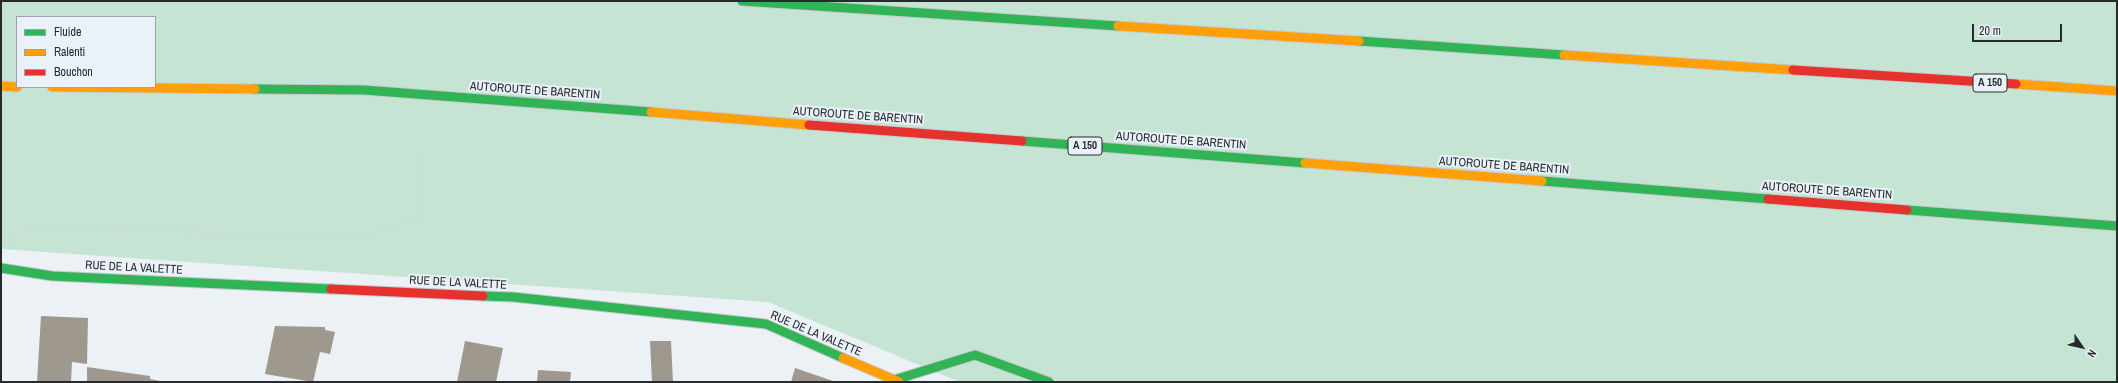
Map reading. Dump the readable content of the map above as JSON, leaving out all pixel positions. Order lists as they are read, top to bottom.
{
  "streets": {
    "main road": ["A 150", "AUTOROUTE DE BARENTIN", "RUE DE LA VALETTE"]
  },
  "legend": ["Fluide", "Ralenti", "Bouchon"],
  "scale_bar": "20 m",
  "north": "bottom right"
}
